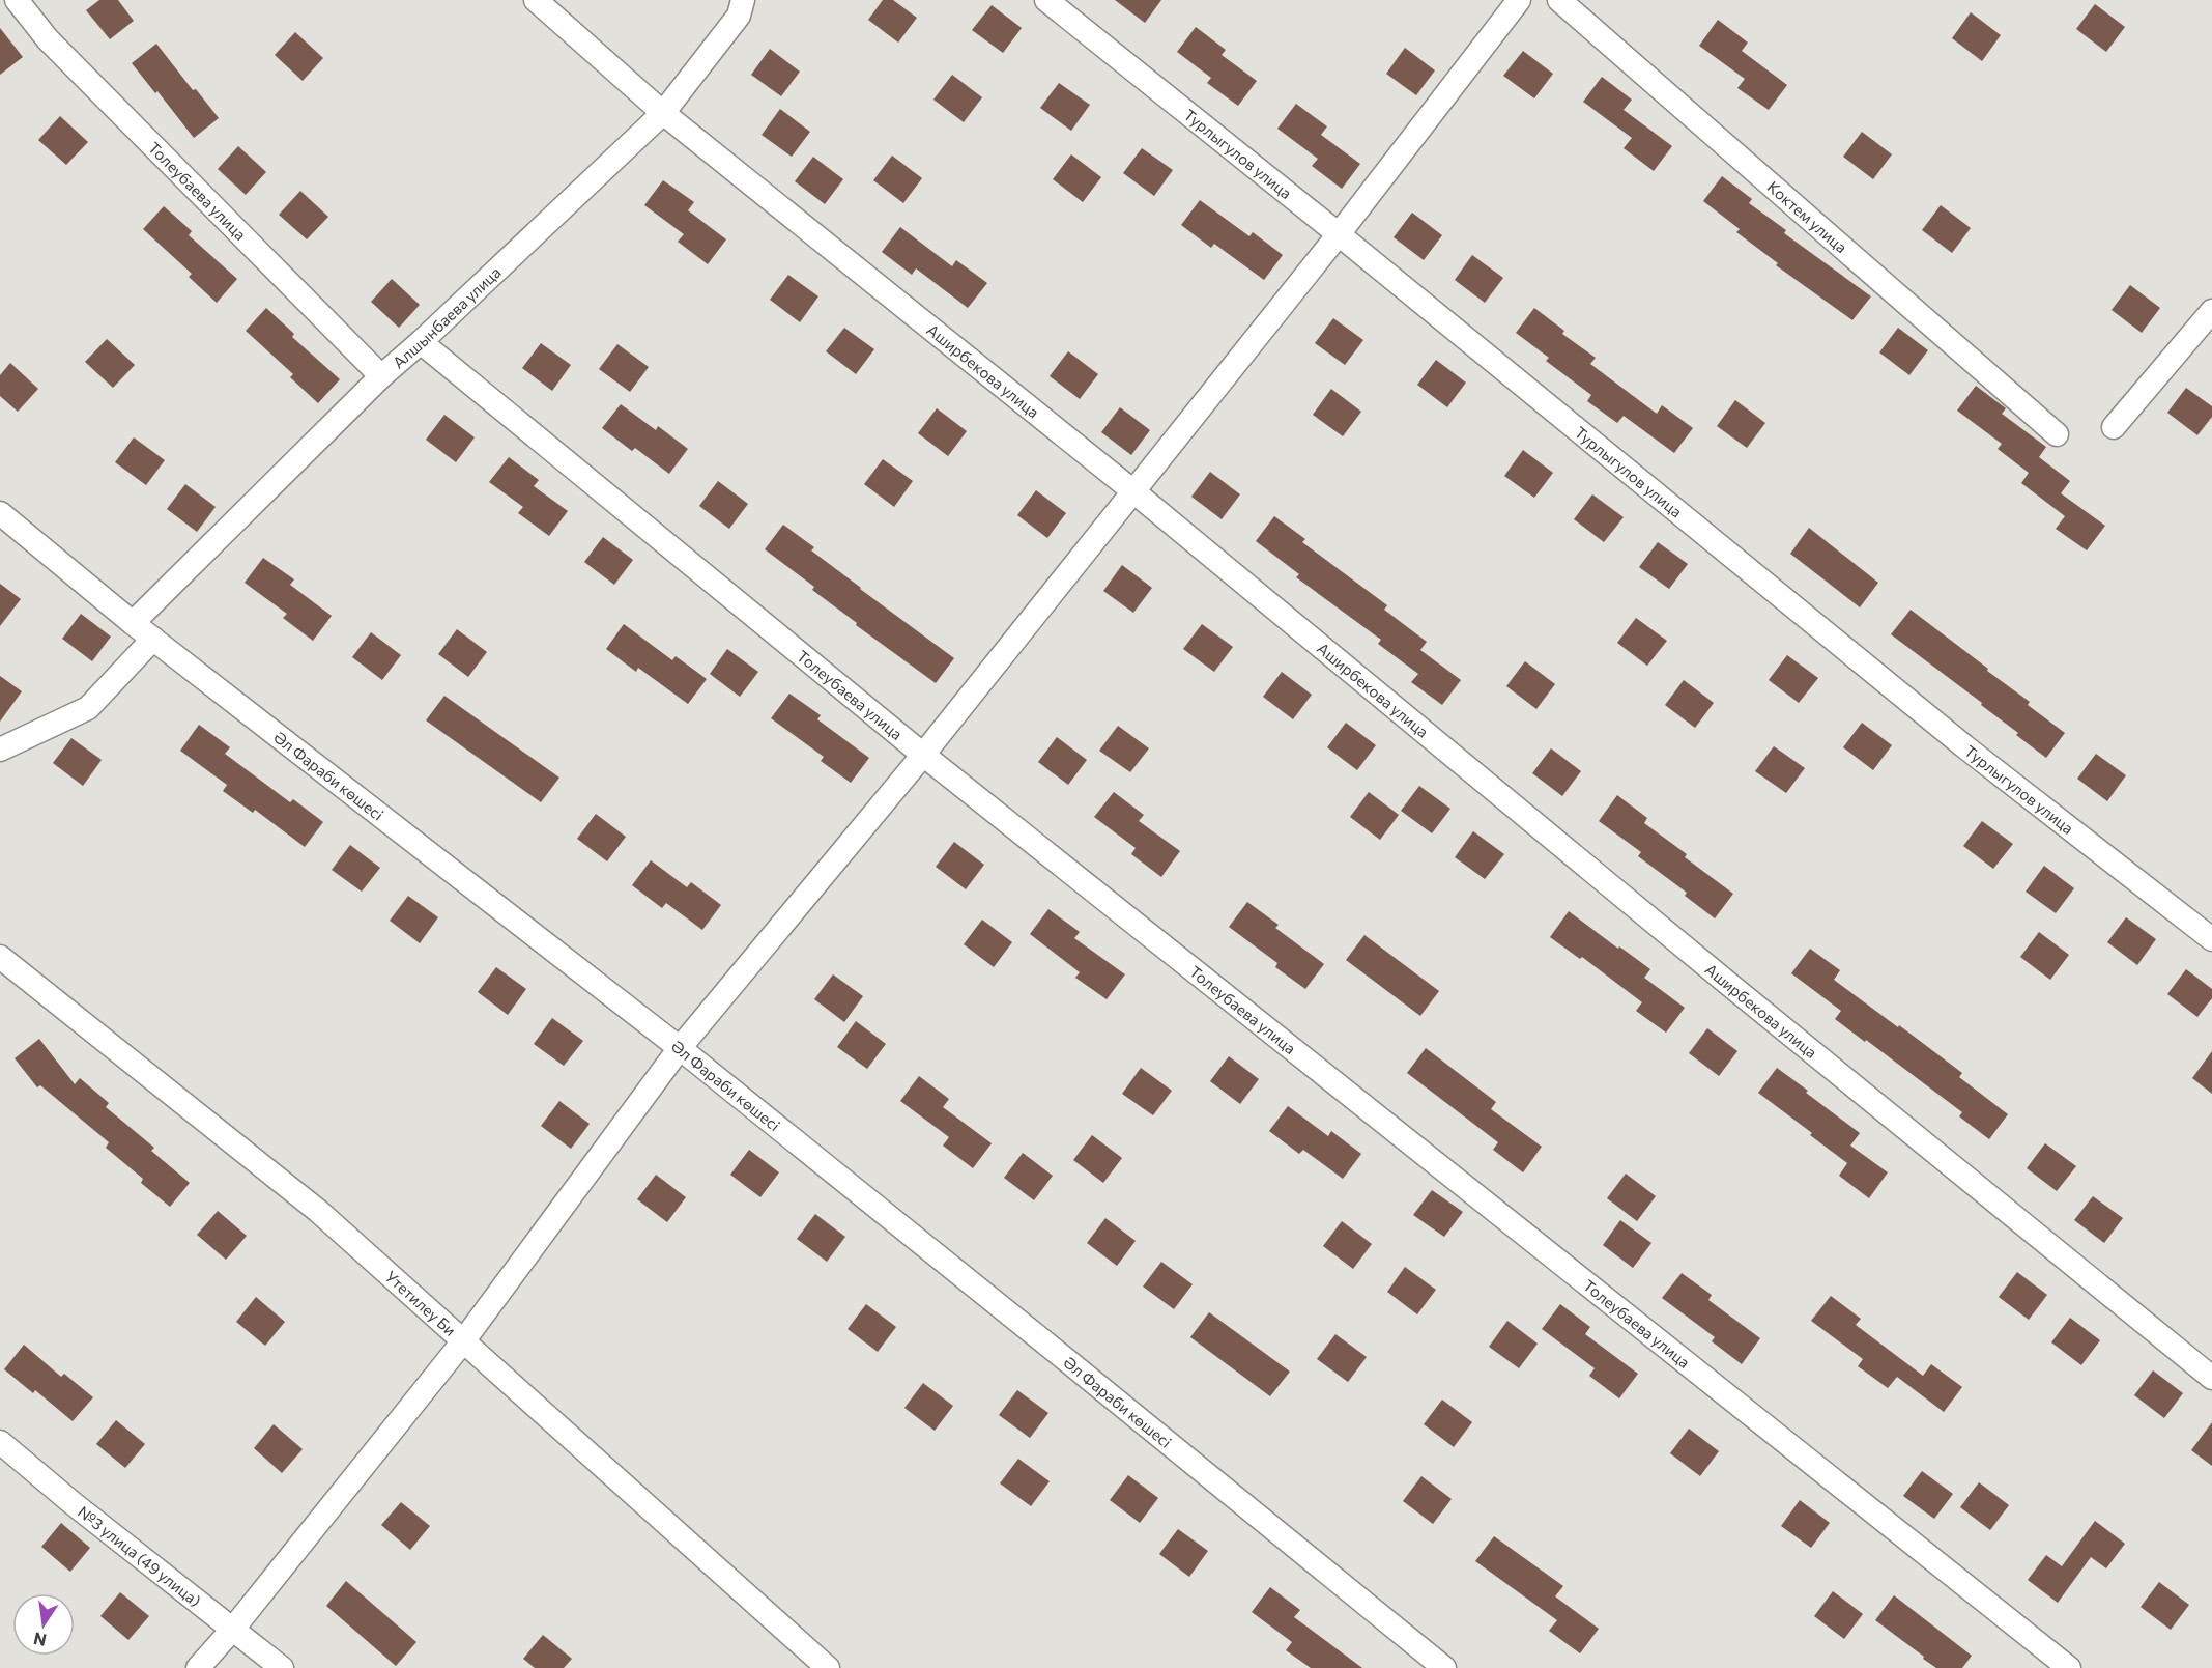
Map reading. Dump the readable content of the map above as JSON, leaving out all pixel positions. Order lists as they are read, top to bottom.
{
  "streets": {
    "street": [
      "Турлыгулов улица",
      "Толеубаева улица",
      "Коктем улица",
      "Алшынбаева улица",
      "Аширбекова улица",
      "Әл Фараби көшесі",
      "Утетилеу Би",
      "№3 улица (49 улица)"
    ]
  },
  "crossings": [
    ["Толеубаева улица", "Алшынбаева улица"],
    ["Алшынбаева улица", "Аширбекова улица"],
    ["Алшынбаева улица", "Әл Фараби көшесі"]
  ],
  "north": "bottom"
}
